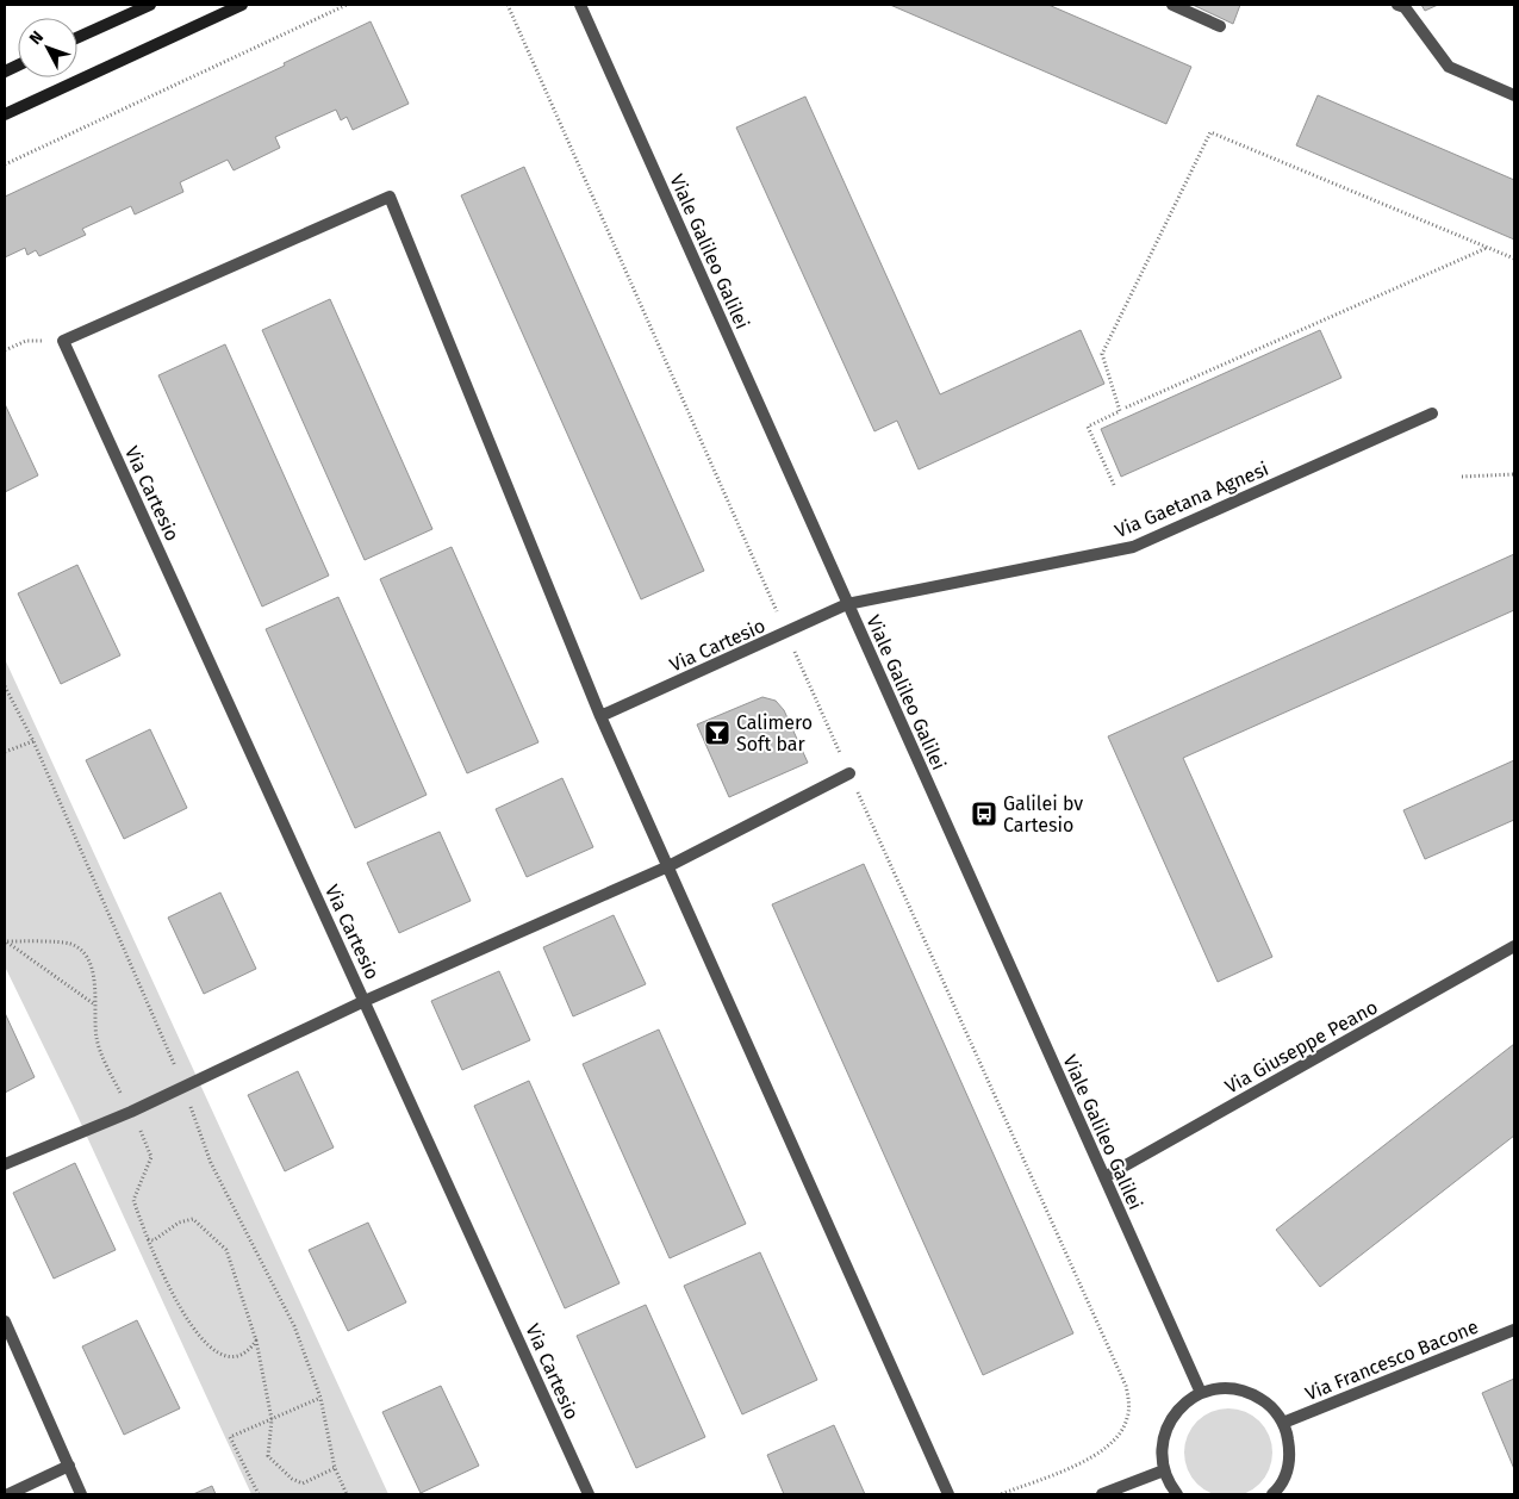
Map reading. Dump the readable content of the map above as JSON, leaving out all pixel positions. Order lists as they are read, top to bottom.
{
  "streets": {
    "street": [
      "Viale Galileo Galilei",
      "Via Cartesio",
      "Via Gaetana Agnesi",
      "Via Giuseppe Peano",
      "Via Francesco Bacone"
    ]
  },
  "crossings": [
    ["Viale Galileo Galilei", "Via Cartesio"],
    ["Viale Galileo Galilei", "Via Gaetana Agnesi"],
    ["Viale Galileo Galilei", "Via Giuseppe Peano"],
    ["Via Cartesio", "Via Gaetana Agnesi"]
  ],
  "places": {
    "bar": ["Calimero Soft bar"],
    "bus stop": ["Galilei bv Cartesio"]
  },
  "north": "top left"
}
